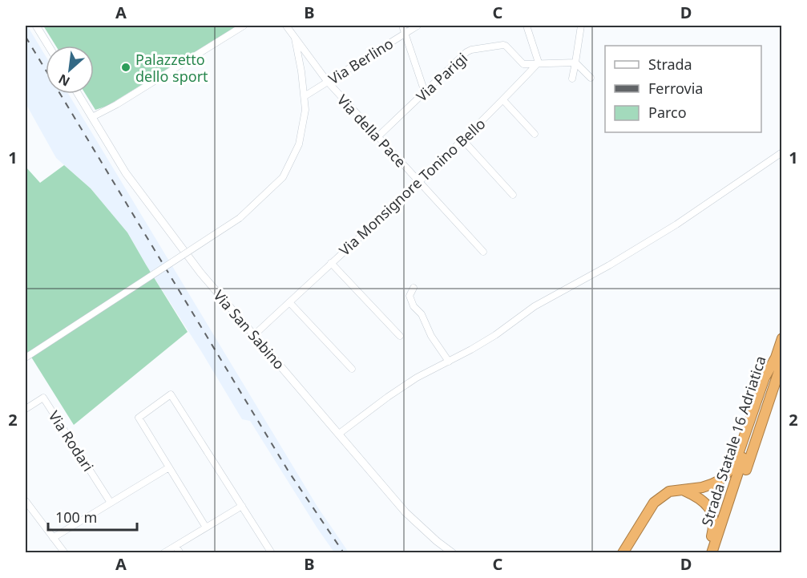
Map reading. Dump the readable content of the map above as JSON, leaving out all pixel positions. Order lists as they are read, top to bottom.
{
  "streets": {
    "highway": ["Strada Statale 16 Adriatica"],
    "street": [
      "Via Berlino",
      "Via Parigi",
      "Via della Pace",
      "Via Monsignore Tonino Bello",
      "Via San Sabino",
      "Via Rodari"
    ]
  },
  "crossings": [
    ["Via Berlino", "Via della Pace"],
    ["Via Parigi", "Via della Pace"],
    ["Via Parigi", "Via Monsignore Tonino Bello"],
    ["Via della Pace", "Via Monsignore Tonino Bello"],
    ["Via Monsignore Tonino Bello", "Via San Sabino"]
  ],
  "places": ["Palazzetto dello sport"],
  "legend": ["Strada", "Ferrovia", "Parco"],
  "scale_bar": "100 m",
  "north": "bottom left",
  "grid": {
    "columns": [
      "A",
      "B",
      "C",
      "D"
    ],
    "rows": ["1", "2"]
  }
}
